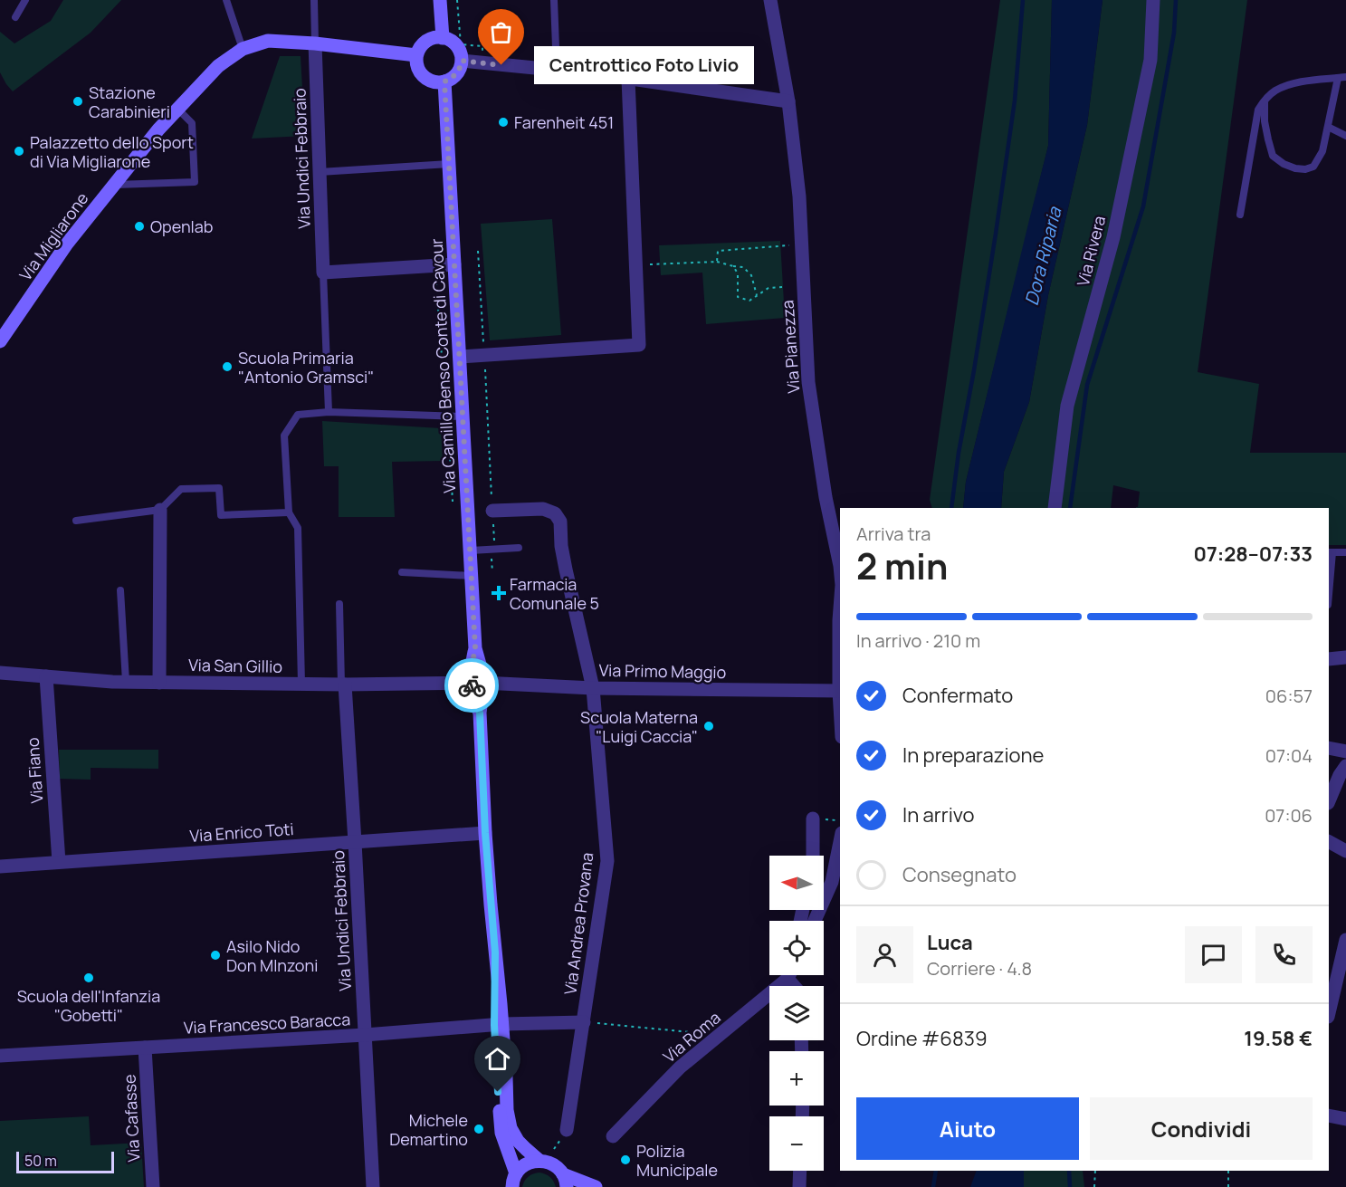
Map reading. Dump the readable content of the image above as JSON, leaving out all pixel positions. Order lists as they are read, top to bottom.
{
  "streets": {
    "main road": ["Via Migliarone", "Via Camillo Benso Conte di Cavour"],
    "street": [
      "Via Undici Febbraio",
      "Via Rivera",
      "Via Pianezza",
      "Via San Gillio",
      "Via Primo Maggio",
      "Via Fiano",
      "Via Enrico Toti",
      "Via Andrea Provana",
      "Via Francesco Baracca",
      "Via Roma",
      "Via Cafasse"
    ]
  },
  "crossings": [
    ["Via Undici Febbraio", "Via Migliarone"],
    ["Via Undici Febbraio", "Via San Gillio"],
    ["Via Undici Febbraio", "Via Enrico Toti"],
    ["Via Undici Febbraio", "Via Francesco Baracca"],
    ["Via Migliarone", "Via Camillo Benso Conte di Cavour"],
    ["Via Pianezza", "Via Primo Maggio"],
    ["Via Camillo Benso Conte di Cavour", "Via San Gillio"],
    ["Via Camillo Benso Conte di Cavour", "Via Primo Maggio"],
    ["Via Camillo Benso Conte di Cavour", "Via Enrico Toti"],
    ["Via Camillo Benso Conte di Cavour", "Via Francesco Baracca"],
    ["Via San Gillio", "Via Primo Maggio"],
    ["Via San Gillio", "Via Fiano"],
    ["Via Primo Maggio", "Via Andrea Provana"],
    ["Via Fiano", "Via Enrico Toti"],
    ["Via Andrea Provana", "Via Francesco Baracca"],
    ["Via Francesco Baracca", "Via Cafasse"]
  ],
  "water": ["Dora Riparia"],
  "places": {
    "other": [
      "Centrottico Foto Livio",
      "Stazione Carabinieri",
      "Farenheit 451",
      "Palazzetto dello Sport di Via Migliarone",
      "Openlab",
      "Scuola Primaria \"Antonio Gramsci\"",
      "Scuola Materna \"Luigi Caccia\"",
      "Asilo Nido Don MInzoni",
      "Scuola dell'Infanzia \"Gobetti\"",
      "Michele Demartino",
      "Polizia Municipale"
    ],
    "health": ["Farmacia Comunale 5"]
  },
  "scale_bar": "50 m",
  "north": "left",
  "page": {
    "bubble": "Centrottico Foto Livio",
    "heading": ["2 min", "Arriva tra", "07:28–07:33"],
    "panel": [
      "Luca",
      "Corriere · 4.8",
      "Ordine #6839",
      "19.58 €"
    ],
    "bar": "In arrivo · 210 m",
    "list": [
      ["Confermato", "06:57"],
      ["In preparazione", "07:04"],
      ["In arrivo", "07:06"],
      "Consegnato"
    ],
    "map_buttons": ["+", "−"],
    "buttons": ["Aiuto", "Condividi"],
    "scale": "50 m"
  }
}
